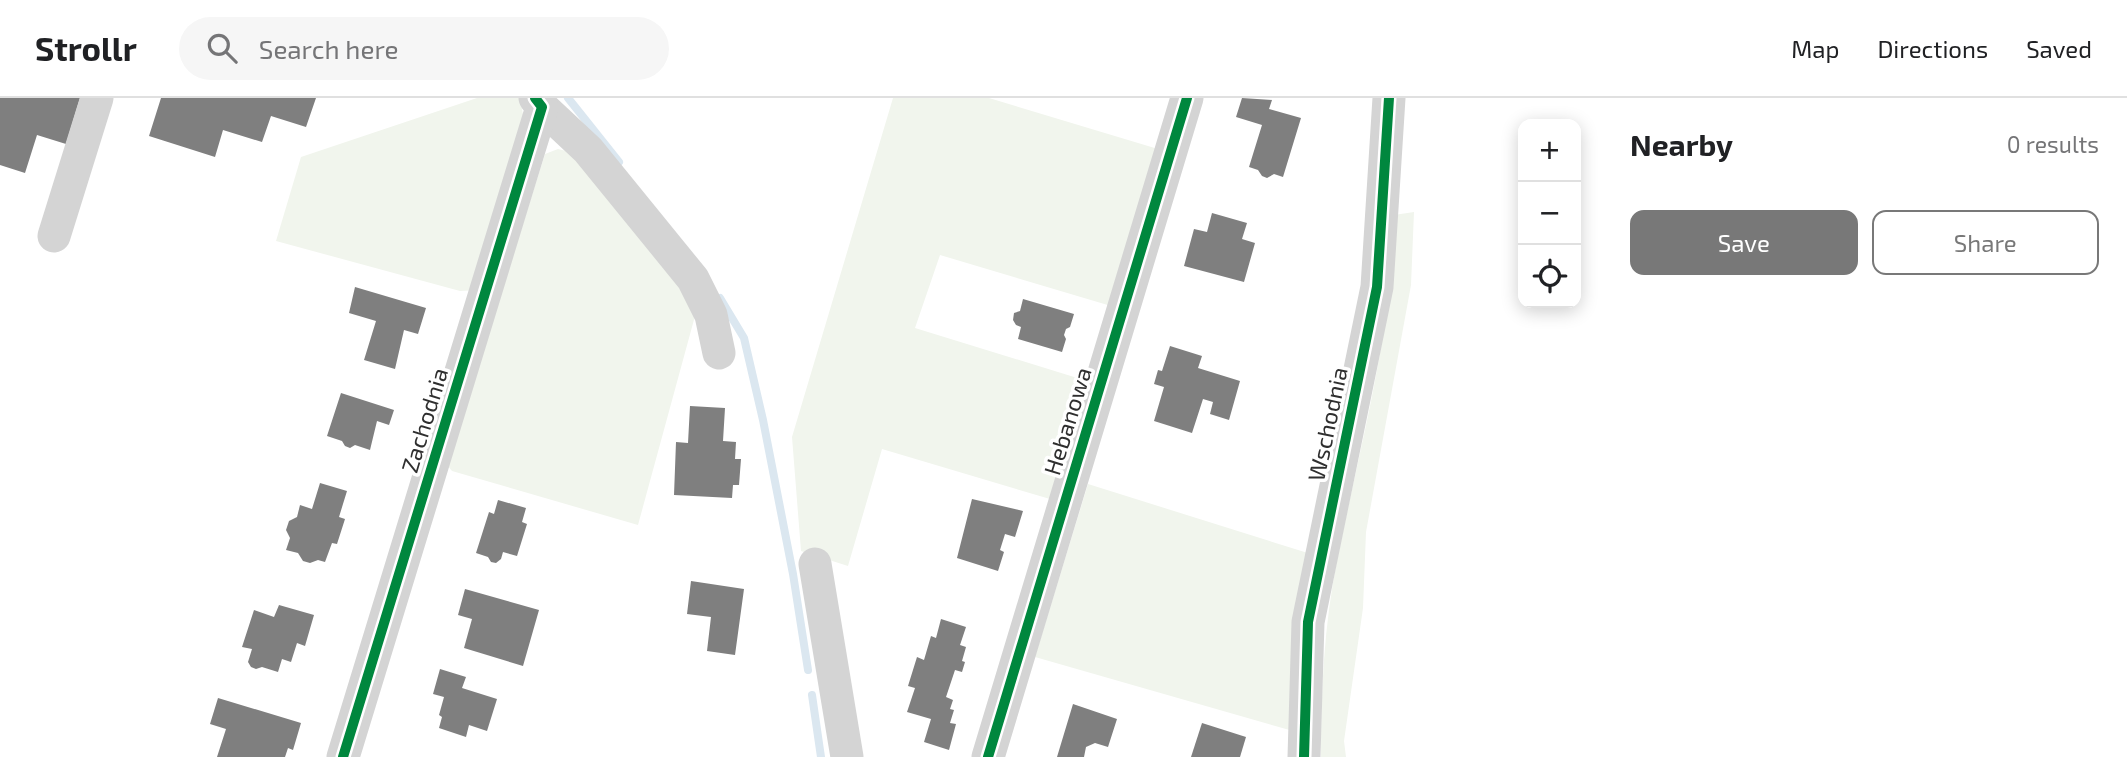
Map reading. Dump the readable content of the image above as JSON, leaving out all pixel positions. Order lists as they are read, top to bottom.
{
  "streets": {
    "street": ["Zachodnia", "Hebanowa", "Wschodnia"]
  },
  "page": {
    "header": "Strollr",
    "search": "Search here",
    "nav": ["Map", "Directions", "Saved"],
    "heading": ["Nearby", "0 results"],
    "map_buttons": ["+", "−"],
    "buttons": ["Save", "Share"]
  }
}
